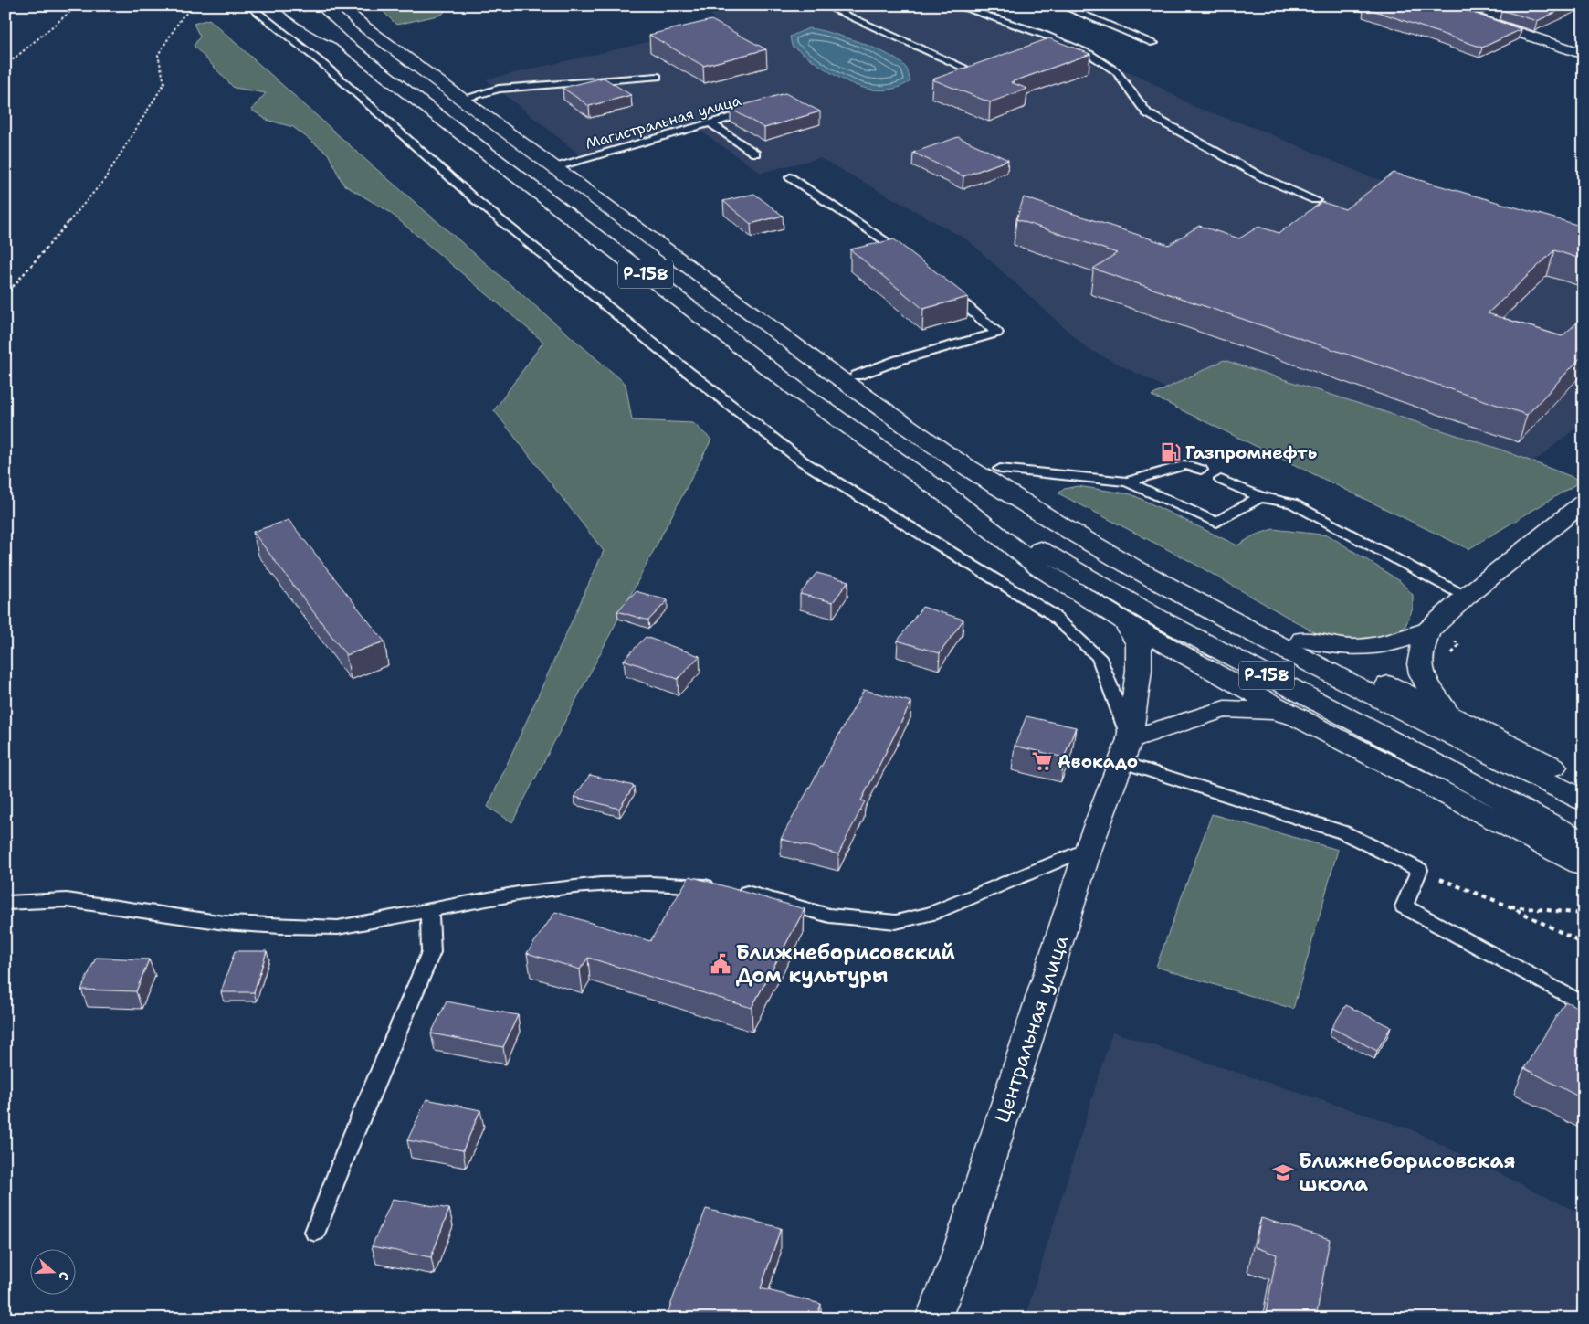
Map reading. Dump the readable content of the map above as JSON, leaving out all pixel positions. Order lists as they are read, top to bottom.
{
  "streets": {
    "main road": ["Р-158", "Центральная улица"],
    "lane": ["Магистральная улица"]
  },
  "crossings": [
    ["Магистральная улица", "Р-158"]
  ],
  "places": {
    "fuel station": ["Газпромнефть"],
    "supermarket": ["Авокадо"],
    "public building": ["Ближнеборисовский Дом культуры"],
    "school or university": ["Ближнеборисовская школа"]
  },
  "north": "right"
}
